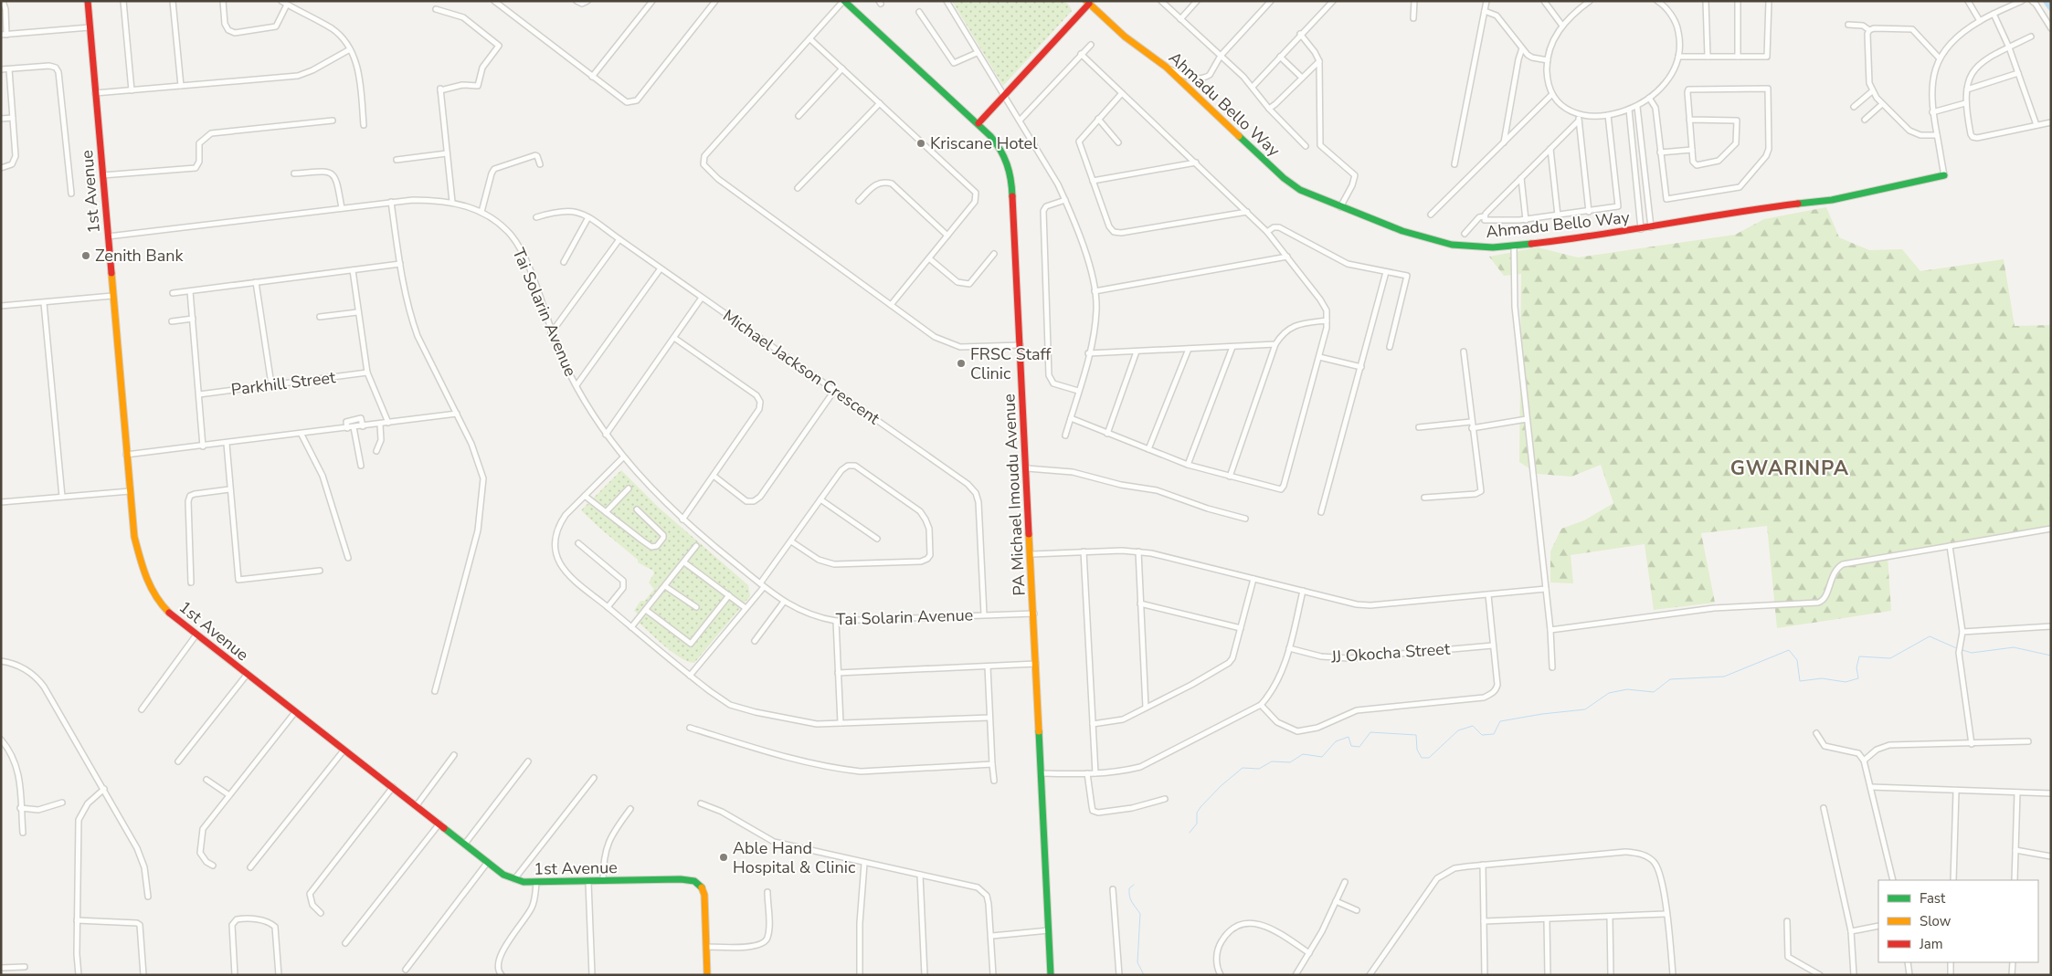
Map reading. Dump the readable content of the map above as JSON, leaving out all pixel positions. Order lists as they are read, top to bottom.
{
  "streets": {
    "street": [
      "Ahmadu Bello Way",
      "1st Avenue",
      "Tai Solarin Avenue",
      "Michael Jackson Crescent",
      "Parkhill Street",
      "PA Michael Imoudu Avenue",
      "JJ Okocha Street"
    ]
  },
  "crossings": [
    ["1st Avenue", "Tai Solarin Avenue"],
    ["Tai Solarin Avenue", "Michael Jackson Crescent"],
    ["Tai Solarin Avenue", "PA Michael Imoudu Avenue"]
  ],
  "districts": ["GWARINPA"],
  "places": [
    "Kriscane Hotel",
    "Zenith Bank",
    "FRSC Staff Clinic",
    "Able Hand Hospital & Clinic"
  ],
  "legend": ["Fast", "Slow", "Jam"]
}
